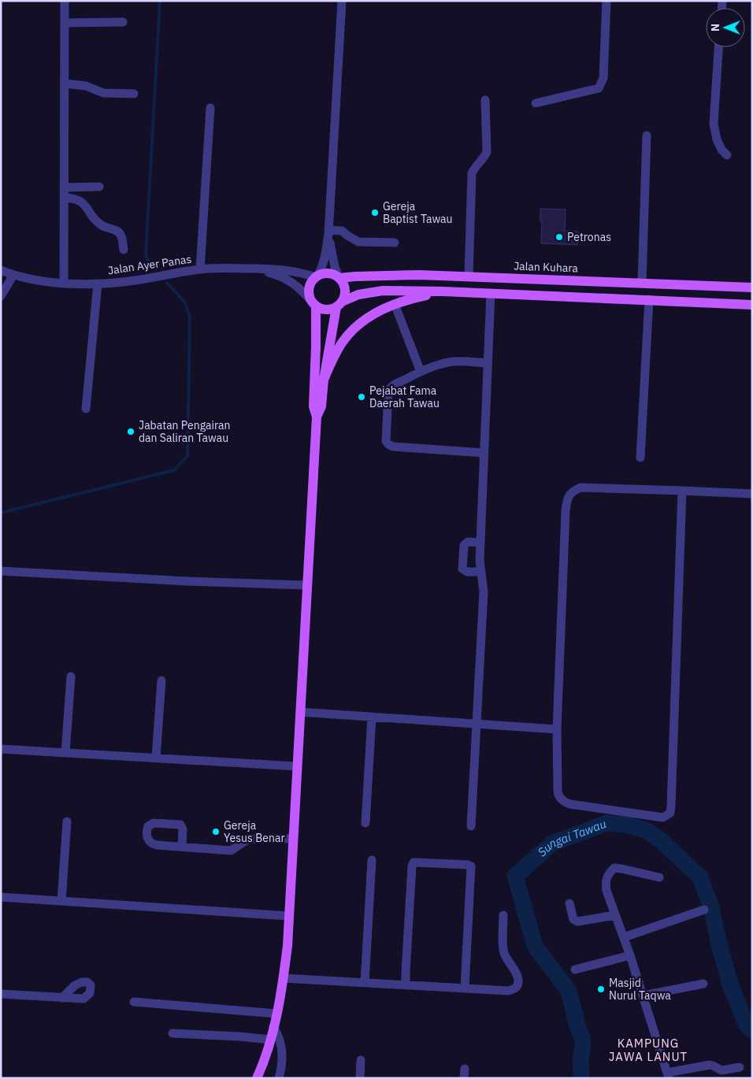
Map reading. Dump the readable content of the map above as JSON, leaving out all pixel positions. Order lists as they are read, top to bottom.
{
  "streets": {
    "main road": ["Jalan Kuhara"],
    "street": ["Jalan Ayer Panas"]
  },
  "crossings": [
    ["Jalan Ayer Panas", "Jalan Kuhara"]
  ],
  "districts": ["KAMPUNG JAWA LANUT"],
  "water": ["Sungai Tawau"],
  "places": [
    "Gereja Baptist Tawau",
    "Petronas",
    "Pejabat Fama Daerah Tawau",
    "Jabatan Pengairan dan Saliran Tawau",
    "Gereja Yesus Benar",
    "Masjid Nurul Taqwa"
  ],
  "north": "left"
}
